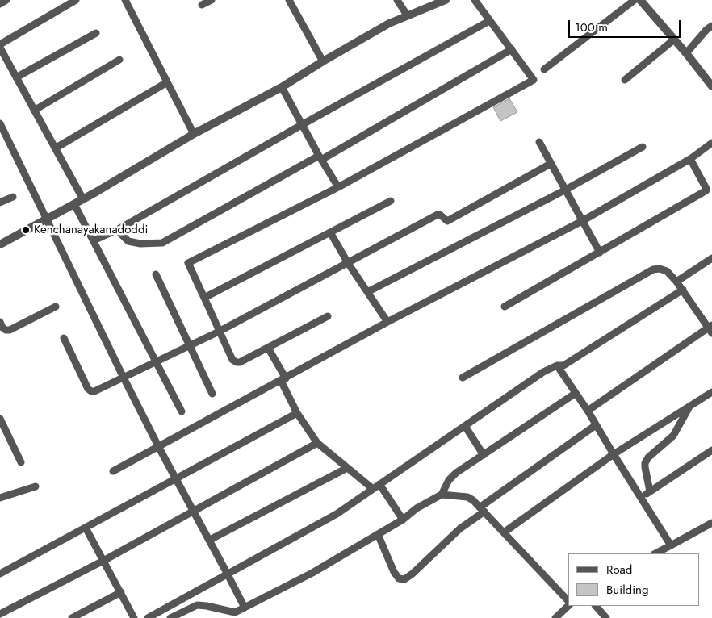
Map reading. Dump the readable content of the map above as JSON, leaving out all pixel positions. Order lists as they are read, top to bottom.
{
  "places": ["Kenchanayakanadoddi"],
  "legend": ["Road", "Building"],
  "scale_bar": "100 m"
}
